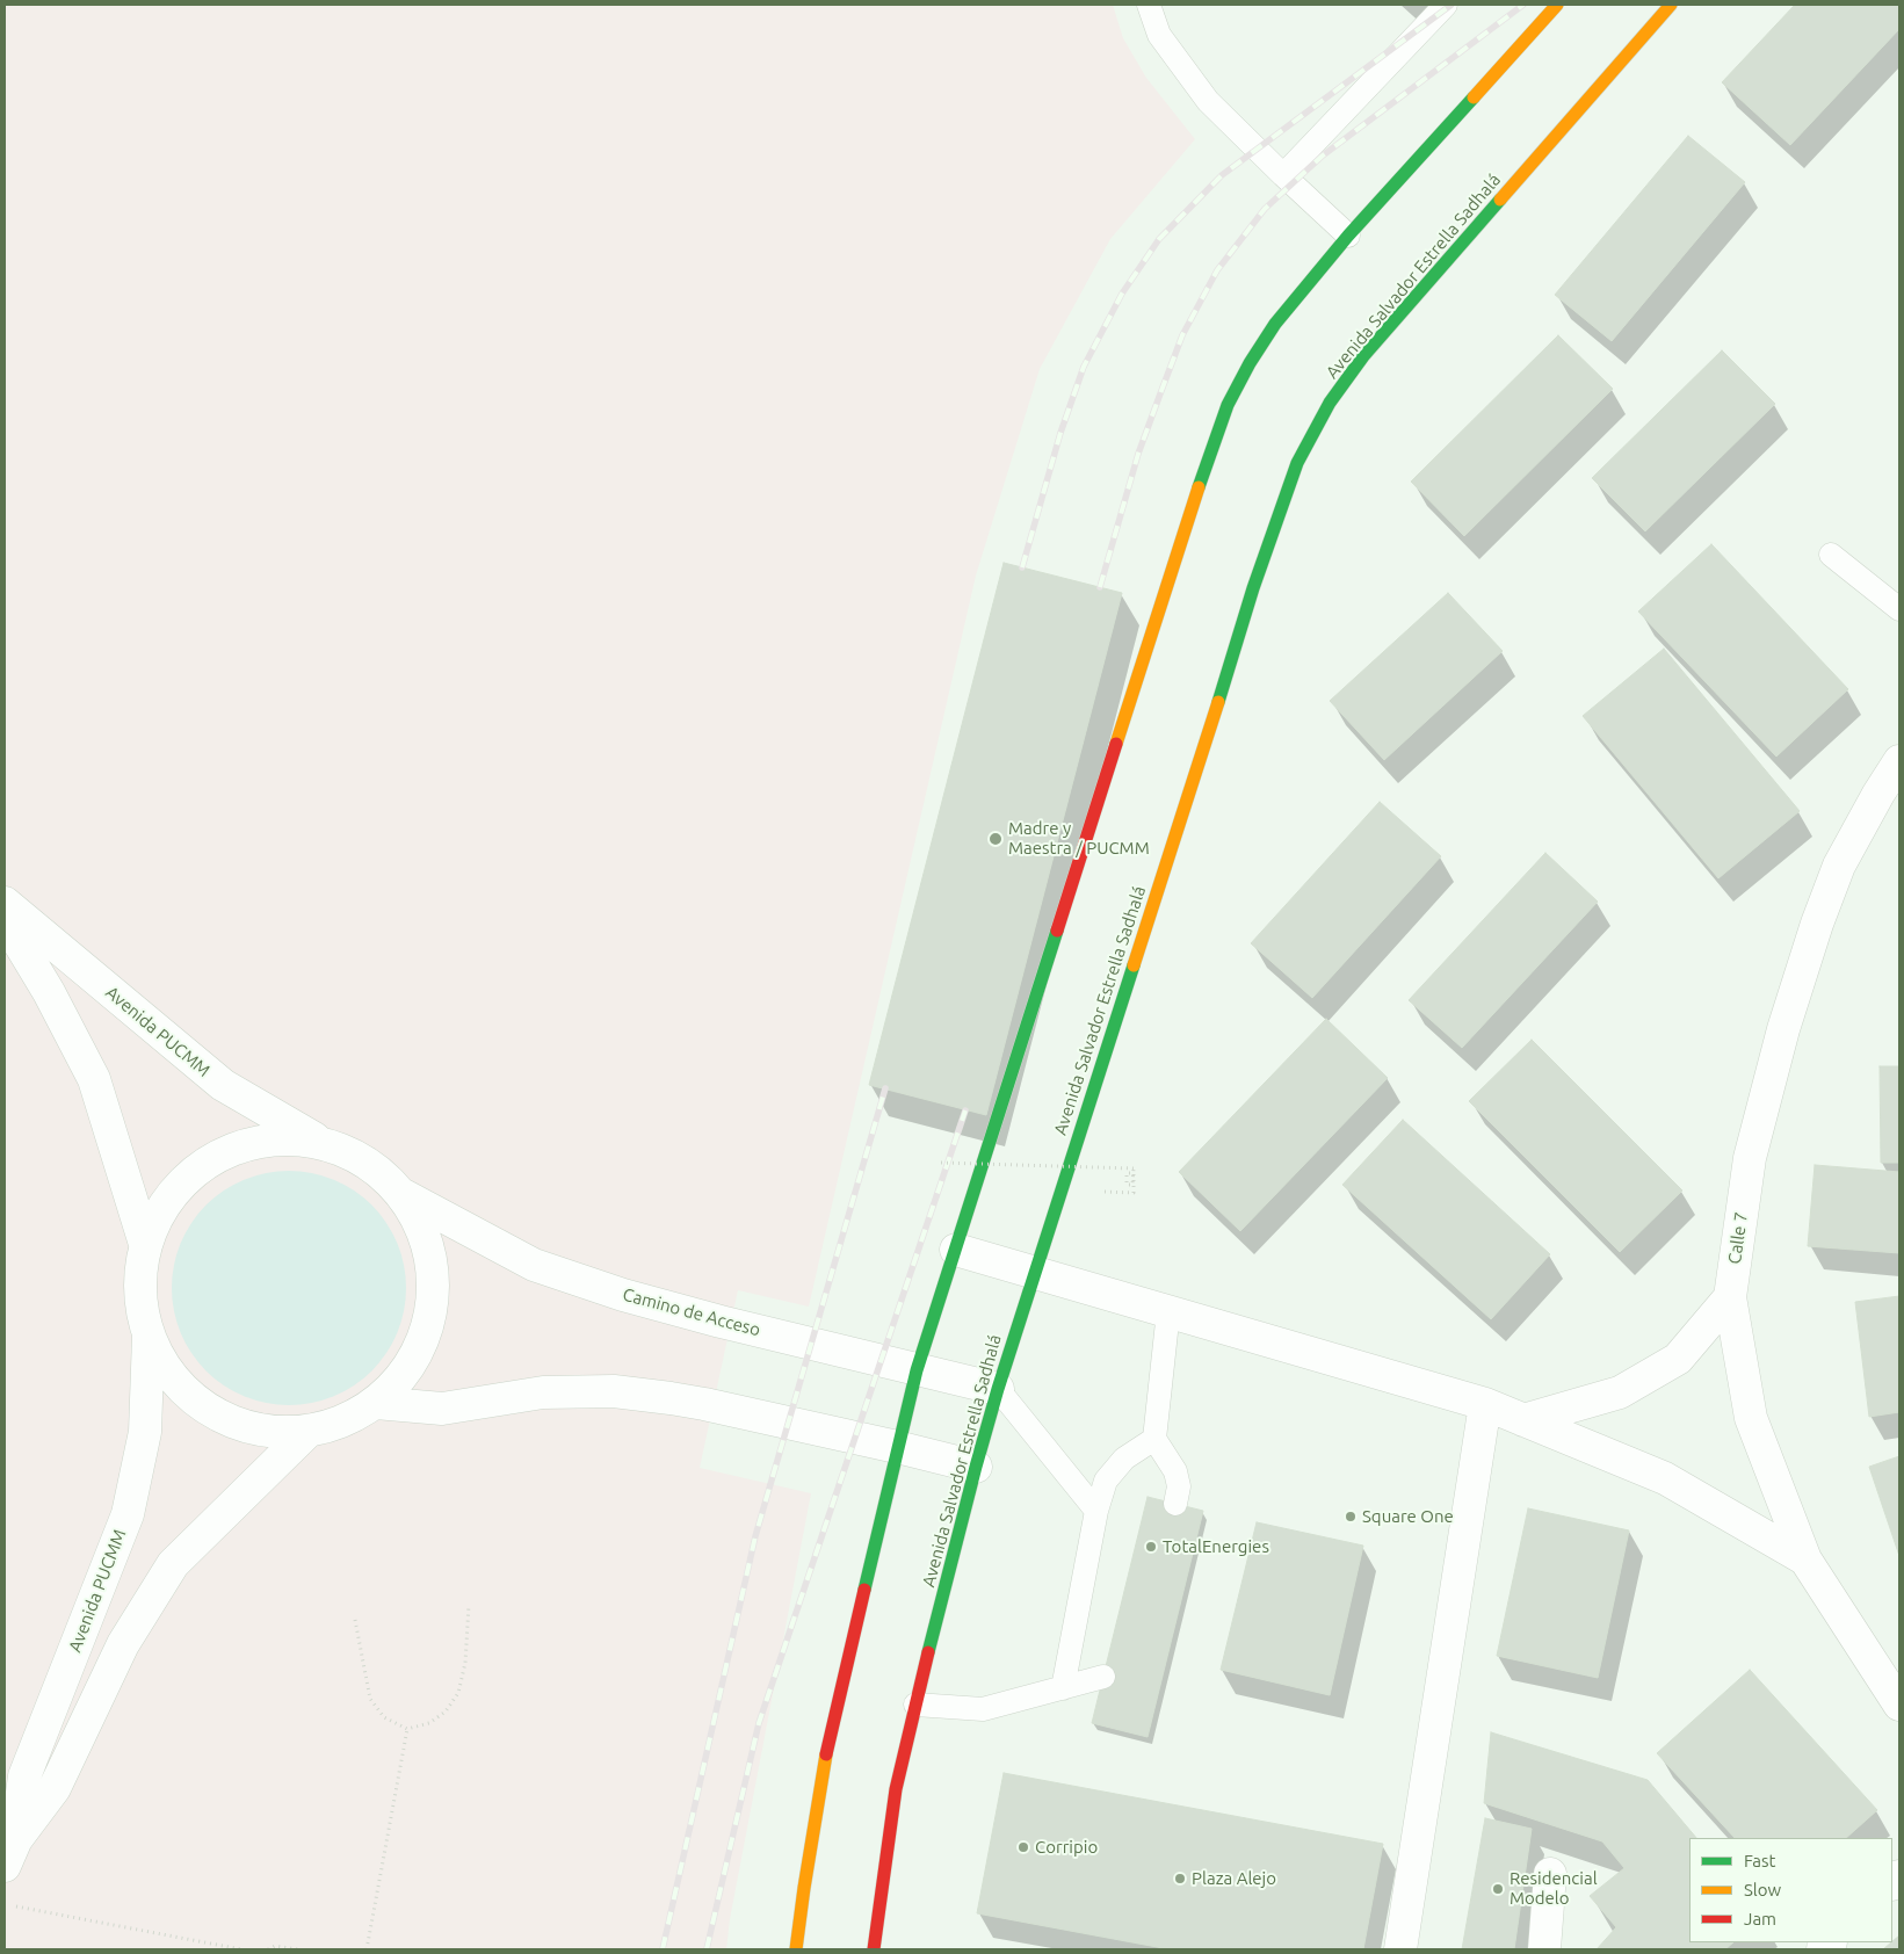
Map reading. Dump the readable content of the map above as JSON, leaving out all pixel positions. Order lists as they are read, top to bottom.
{
  "streets": {
    "main road": ["Avenida Salvador Estrella Sadhalá"],
    "street": ["Avenida PUCMM", "Calle 7", "Camino de Acceso"]
  },
  "crossings": [
    ["Avenida Salvador Estrella Sadhalá", "Camino de Acceso"]
  ],
  "places": [
    "Madre y Maestra / PUCMM",
    "Square One",
    "TotalEnergies",
    "Corripio",
    "Plaza Alejo",
    "Residencial Modelo"
  ],
  "legend": ["Fast", "Slow", "Jam"]
}
